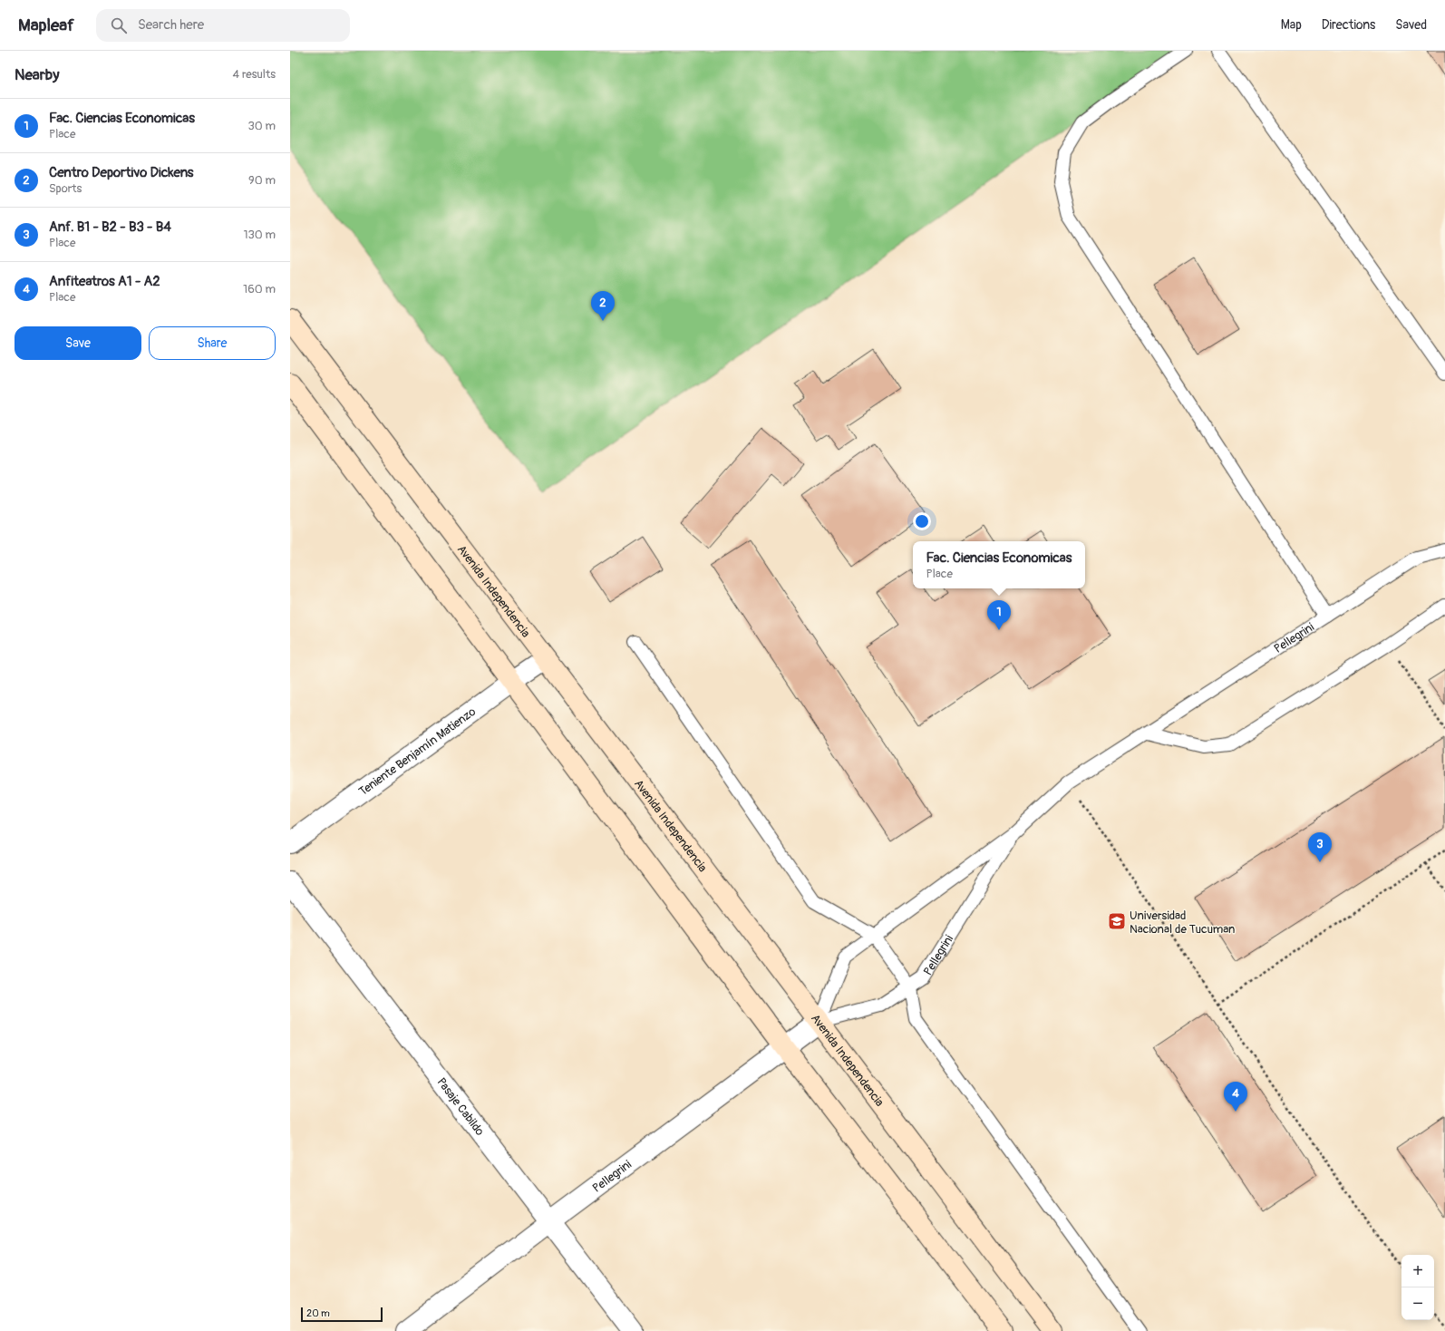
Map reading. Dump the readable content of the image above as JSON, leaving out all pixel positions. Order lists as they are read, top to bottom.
{
  "streets": {
    "main road": ["Avenida Independencia"],
    "street": ["Pellegrini", "Teniente Benjamín Matienzo", "Pasaje Cabildo"]
  },
  "crossings": [
    ["Avenida Independencia", "Pellegrini"],
    ["Avenida Independencia", "Teniente Benjamín Matienzo"],
    ["Pellegrini", "Pasaje Cabildo"]
  ],
  "places": {
    "school or university": ["Universidad Nacional de Tucuman"]
  },
  "scale_bar": "20 m",
  "page": {
    "header": "Mapleaf",
    "search": "Search here",
    "nav": ["Map", "Directions", "Saved"],
    "heading": ["Nearby", "4 results"],
    "list": [
      {
        "mark": "1",
        "name": "Fac. Ciencias Economicas",
        "note": "Place",
        "value": "30 m"
      },
      {
        "mark": "2",
        "name": "Centro Deportivo Dickens",
        "note": "Sports",
        "value": "90 m"
      },
      {
        "mark": "3",
        "name": "Anf. B1 - B2 - B3 - B4",
        "note": "Place",
        "value": "130 m"
      },
      {
        "mark": "4",
        "name": "Anfiteatros A1 - A2",
        "note": "Place",
        "value": "160 m"
      }
    ],
    "pins": [
      "2",
      "1",
      "3",
      "4"
    ],
    "buttons": ["Save", "Share"],
    "popup": ["Fac. Ciencias Economicas", "Place"],
    "map_buttons": ["+", "−"],
    "scale": "20 m"
  }
}
